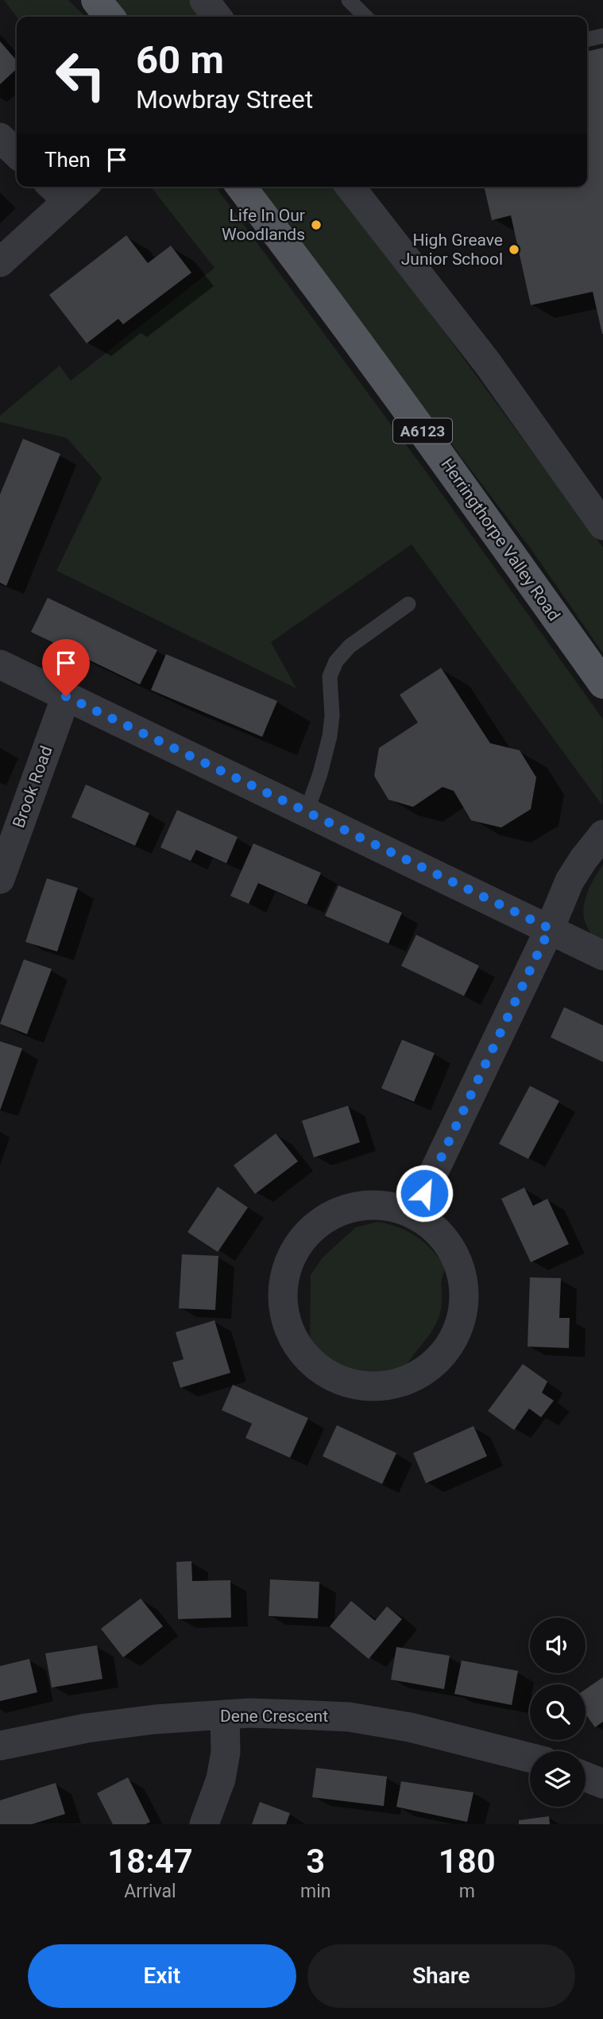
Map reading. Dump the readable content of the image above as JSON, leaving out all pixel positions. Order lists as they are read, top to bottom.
{
  "streets": {
    "main road": ["A6123", "Herringthorpe Valley Road"],
    "street": ["Brook Road", "Dene Crescent"]
  },
  "places": ["Life In Our Woodlands", "High Greave Junior School"],
  "page": {
    "turn": ["60 m", "Mowbray Street"],
    "then": "Then",
    "eta": [
      "18:47",
      "Arrival",
      "3",
      "min",
      "180",
      "m"
    ],
    "buttons": ["Exit", "Share"]
  }
}
